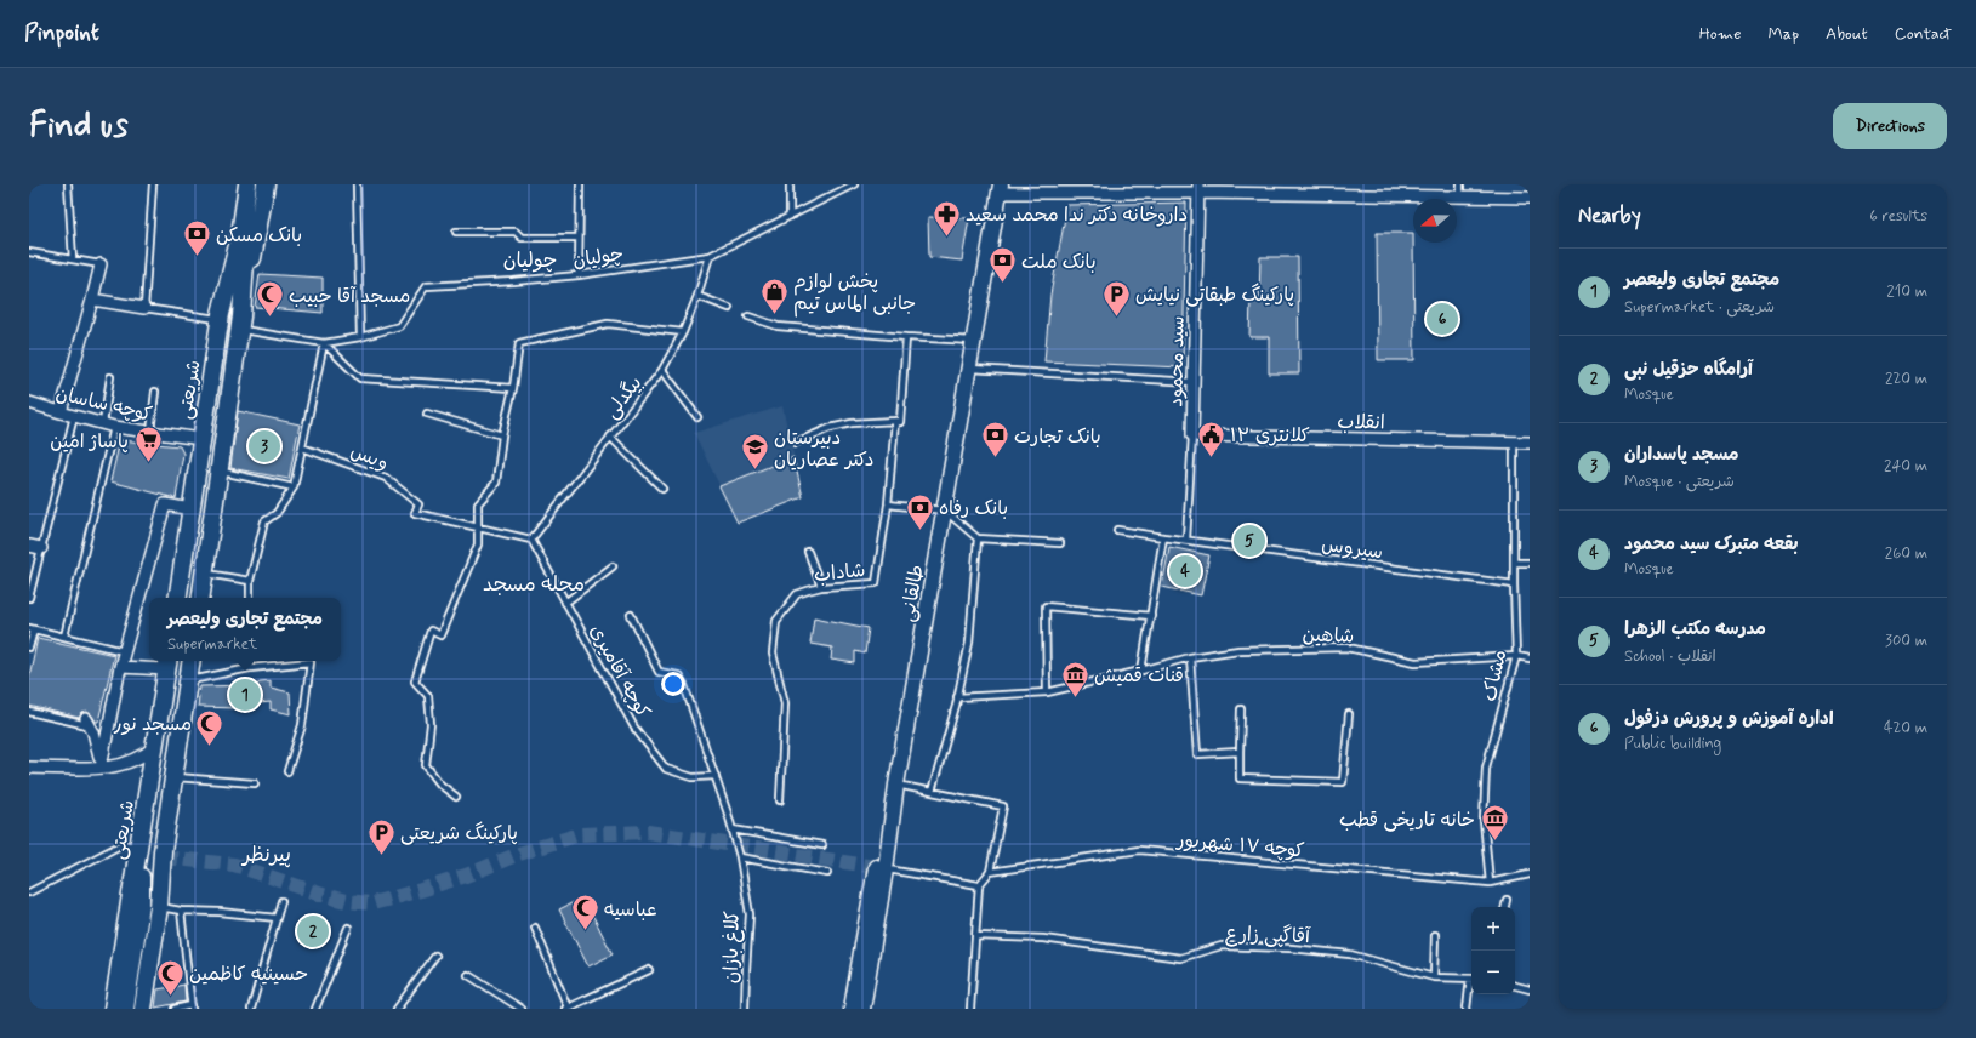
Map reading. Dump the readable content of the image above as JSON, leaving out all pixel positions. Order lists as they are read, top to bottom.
{
  "streets": {
    "main road": ["شریعتی", "طالقانی"],
    "street": ["سید محمود", "کوچه ساسان", "انقلاب"],
    "lane": [
      "چولیان",
      "بیگدلی",
      "ویس",
      "سیروس",
      "شاداب",
      "شاهین",
      "کوچه آقامیری",
      "مشاک",
      "کوچه ۱۷ شهریور",
      "آقاگپی زارع",
      "کلاغ بازان"
    ]
  },
  "crossings": [
    ["چولیان", "بیگدلی"],
    ["سید محمود", "انقلاب"],
    ["سید محمود", "سیروس"],
    ["شریعتی", "کوچه ساسان"],
    ["بیگدلی", "کوچه آقامیری"],
    ["انقلاب", "مشاک"],
    ["سیروس", "مشاک"],
    ["شاهین", "مشاک"],
    ["کوچه آقامیری", "کلاغ بازان"],
    ["مشاک", "کوچه ۱۷ شهریور"]
  ],
  "districts": ["چولیان", "محله مسجد", "پیرنظر"],
  "places": {
    "pharmacy": ["داروخانه دکتر ندا محمد سعید"],
    "bank": [
      "بانک مسکن",
      "بانک ملت",
      "بانک تجارت",
      "بانک رفاه"
    ],
    "shop": ["پخش لوازم جانبی الماس تیم"],
    "parking": ["پارکینگ طبقاتی نیایش", "پارکینگ شریعتی"],
    "mosque": [
      "مسجد آقا حبیب",
      "مسجد نور",
      "عباسیه",
      "حسینیه کاظمین"
    ],
    "public building": ["کلانتری ۱۲"],
    "supermarket": ["پاساژ امین"],
    "school or university": ["دبیرستان دکتر عصاریان"],
    "museum": ["قنات قمیش", "خانه تاریخی قطب"]
  },
  "north": "left",
  "page": {
    "header": "Pinpoint",
    "nav": [
      "Home",
      "Map",
      "About",
      "Contact"
    ],
    "buttons": "Directions",
    "title": "Find us",
    "heading": ["Nearby", "6 results"],
    "list": [
      {
        "mark": "1",
        "name": "مجتمع تجاری ولیعصر",
        "note": "Supermarket · شریعتی",
        "value": "210 m"
      },
      {
        "mark": "2",
        "name": "آرامگاه حزقیل نبی",
        "note": "Mosque",
        "value": "220 m"
      },
      {
        "mark": "3",
        "name": "مسجد پاسداران",
        "note": "Mosque · شریعتی",
        "value": "240 m"
      },
      {
        "mark": "4",
        "name": "بقعه متبرک سید محمود",
        "note": "Mosque",
        "value": "260 m"
      },
      {
        "mark": "5",
        "name": "مدرسه مکتب الزهرا",
        "note": "School · انقلاب",
        "value": "300 m"
      },
      {
        "mark": "6",
        "name": "اداره آموزش و پرورش دزفول",
        "note": "Public building",
        "value": "420 m"
      }
    ],
    "pins": [
      "6",
      "3",
      "5",
      "4",
      "1",
      "2"
    ],
    "popup": ["مجتمع تجاری ولیعصر", "Supermarket"],
    "map_buttons": ["+", "−"]
  }
}
